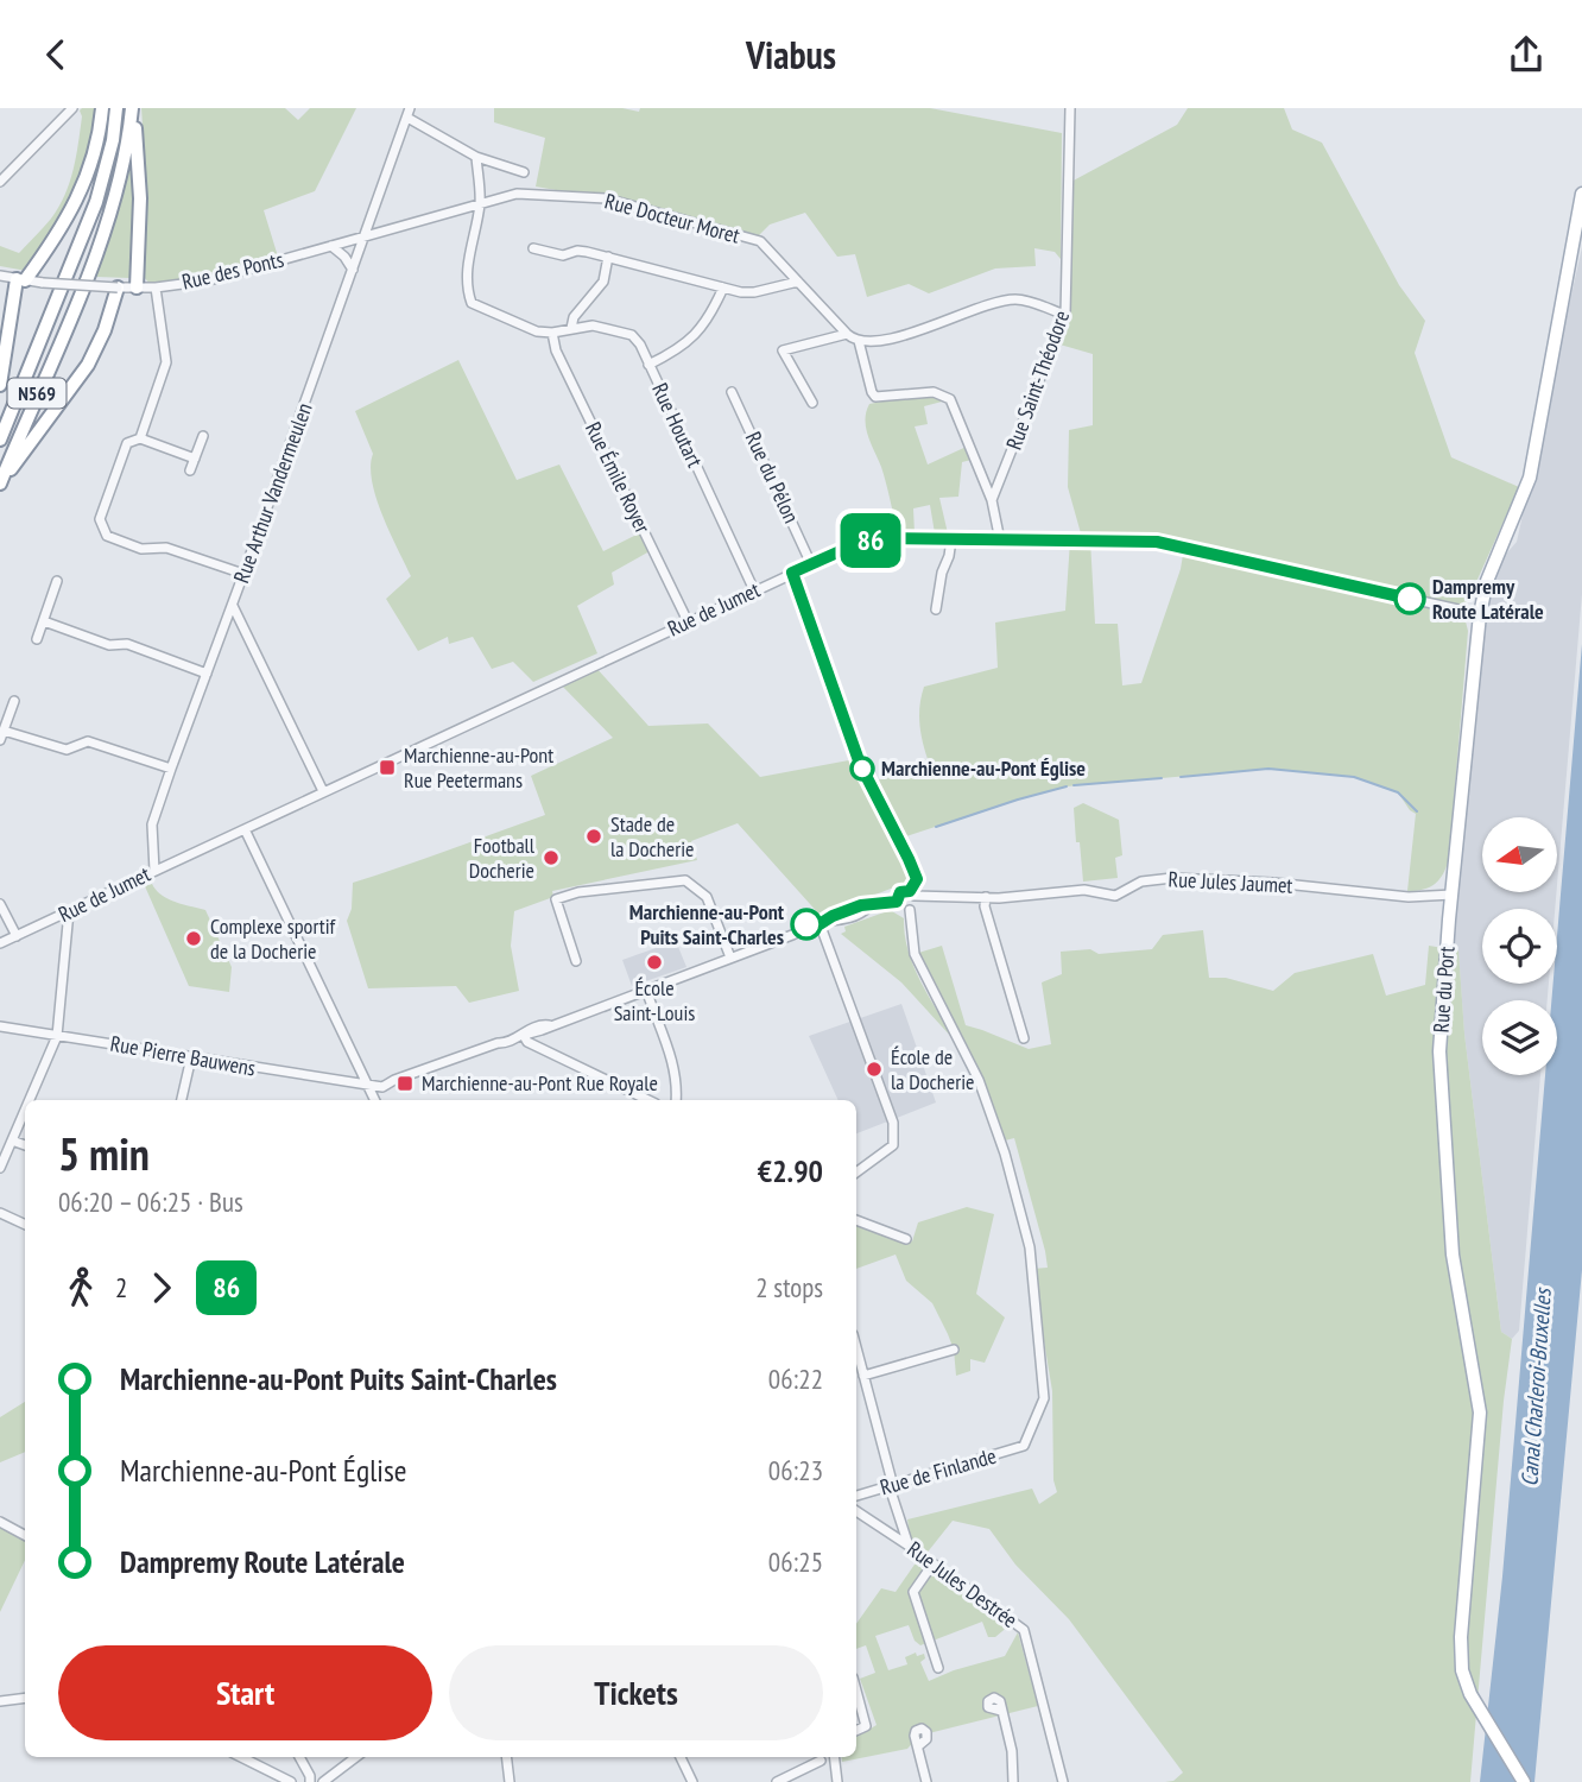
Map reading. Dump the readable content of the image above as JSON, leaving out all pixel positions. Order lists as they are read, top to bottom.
{
  "streets": {
    "highway": ["N569"],
    "main road": ["Rue du Port"],
    "street": [
      "Rue Docteur Moret",
      "Rue des Ponts",
      "Rue Saint-Théodore",
      "Rue Houtart",
      "Rue Émile Royer",
      "Rue du Pélon",
      "Rue Arthur Vandermeulen",
      "Rue de Jumet",
      "Rue Jules Jaumet",
      "Rue Pierre Bauwens",
      "Rue de Finlande",
      "Rue Jules Destrée"
    ]
  },
  "crossings": [
    ["Rue Docteur Moret", "Rue des Ponts"],
    ["Rue Docteur Moret", "Rue Saint-Théodore"],
    ["Rue Docteur Moret", "Rue Arthur Vandermeulen"],
    ["Rue des Ponts", "Rue Arthur Vandermeulen"],
    ["Rue Saint-Théodore", "Rue de Jumet"],
    ["Rue Houtart", "Rue Émile Royer"],
    ["Rue Houtart", "Rue de Jumet"],
    ["Rue Émile Royer", "Rue de Jumet"],
    ["Rue du Pélon", "Rue de Jumet"],
    ["Rue Arthur Vandermeulen", "Rue de Jumet"],
    ["Rue de Jumet", "Rue du Port"],
    ["Rue Jules Jaumet", "Rue du Port"],
    ["Rue Jules Jaumet", "Rue de Finlande"]
  ],
  "water": ["Canal Charleroi-Bruxelles"],
  "places": {
    "other": [
      "Dampremy Route Latérale",
      "Marchienne-au-Pont Église",
      "Stade de la Docherie",
      "Football Docherie",
      "Marchienne-au-Pont Puits Saint-Charles",
      "Complexe sportif de la Docherie",
      "École Saint-Louis",
      "École de la Docherie"
    ],
    "transit": ["Marchienne-au-Pont Rue Peetermans", "Marchienne-au-Pont Rue Royale"]
  },
  "lines": ["bus line 86"],
  "north": "left",
  "page": {
    "header": "Viabus",
    "on_map": "86",
    "heading": ["5 min", "06:20 – 06:25 · Bus", "€2.90"],
    "legs": ["2", "86", "2 stops"],
    "list": [
      {
        "name": "Marchienne-au-Pont Puits Saint-Charles",
        "value": "06:22"
      },
      {
        "name": "Marchienne-au-Pont Église",
        "value": "06:23"
      },
      {
        "name": "Dampremy Route Latérale",
        "value": "06:25"
      }
    ],
    "buttons": ["Start", "Tickets"]
  }
}
